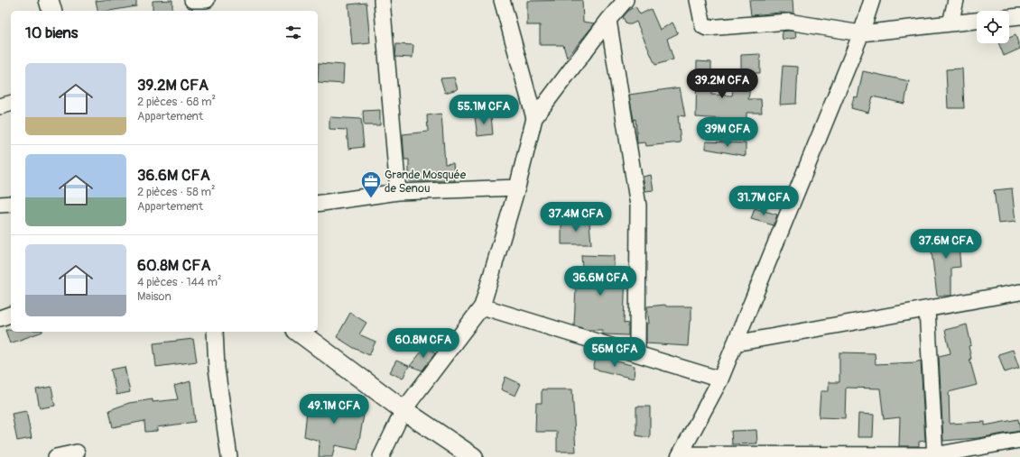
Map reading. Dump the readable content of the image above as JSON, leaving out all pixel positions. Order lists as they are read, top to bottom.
{
  "places": {
    "office": ["Grande Mosquée de Senou"]
  },
  "page": {
    "heading": "10 biens",
    "list": [
      {
        "name": "39.2M CFA",
        "note": "2 pièces · 68 m² · Appartement"
      },
      {
        "name": "36.6M CFA",
        "note": "2 pièces · 58 m² · Appartement"
      },
      {
        "name": "60.8M CFA",
        "note": "4 pièces · 144 m² · Maison"
      }
    ],
    "price": [
      "39.2M CFA",
      "55.1M CFA",
      "39M CFA",
      "31.7M CFA",
      "37.4M CFA",
      "37.6M CFA",
      "36.6M CFA",
      "60.8M CFA",
      "56M CFA",
      "49.1M CFA"
    ]
  }
}
